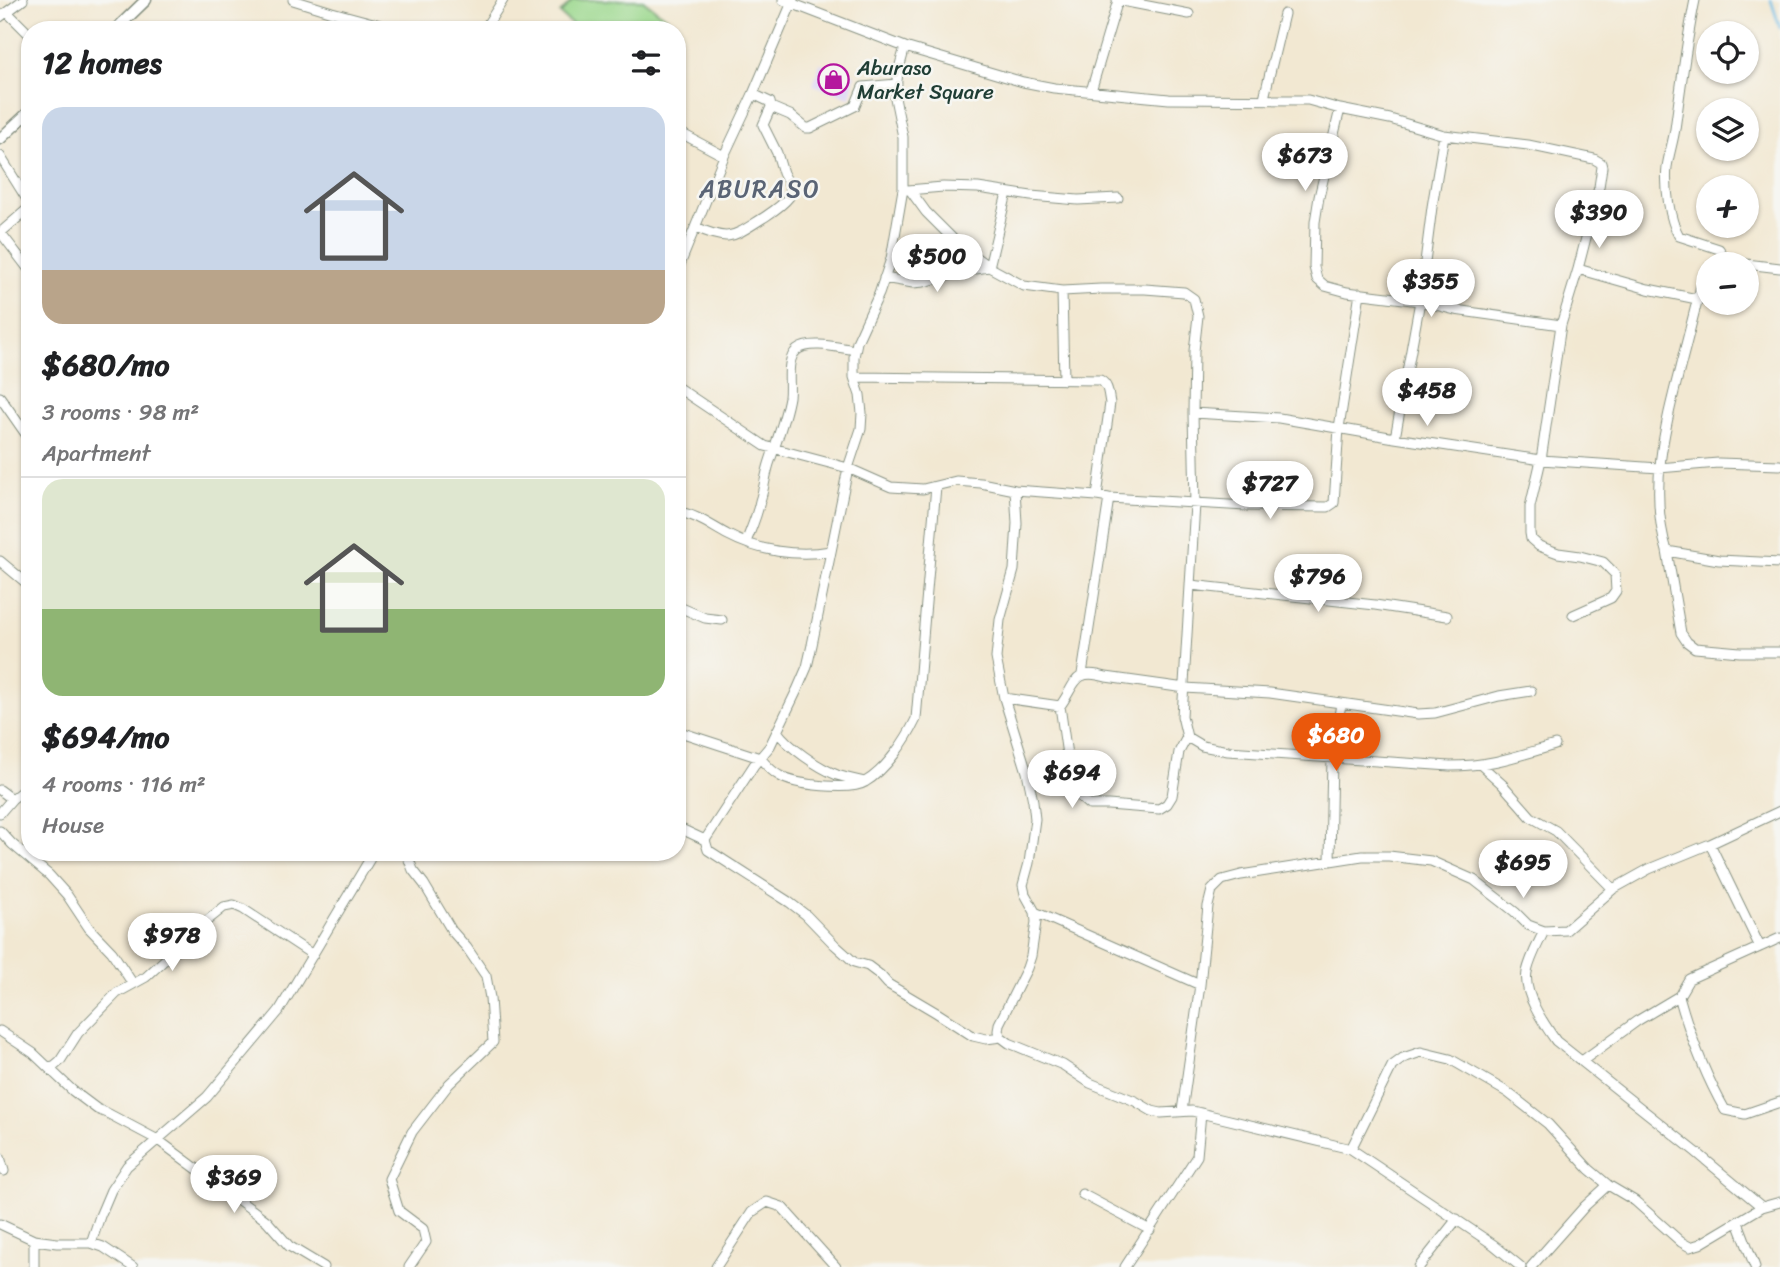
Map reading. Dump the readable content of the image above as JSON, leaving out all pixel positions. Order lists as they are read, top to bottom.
{
  "districts": ["ABURASO"],
  "places": {
    "shop": ["Aburaso Market Square"]
  },
  "page": {
    "map_buttons": ["+", "−"],
    "heading": "12 homes",
    "list": [
      {
        "name": "$680/mo",
        "note": "3 rooms · 98 m² · Apartment"
      },
      {
        "name": "$694/mo",
        "note": "4 rooms · 116 m² · House"
      }
    ],
    "price": [
      "$673",
      "$390",
      "$500",
      "$355",
      "$458",
      "$727",
      "$796",
      "$680",
      "$694",
      "$695",
      "$978",
      "$369"
    ]
  }
}
